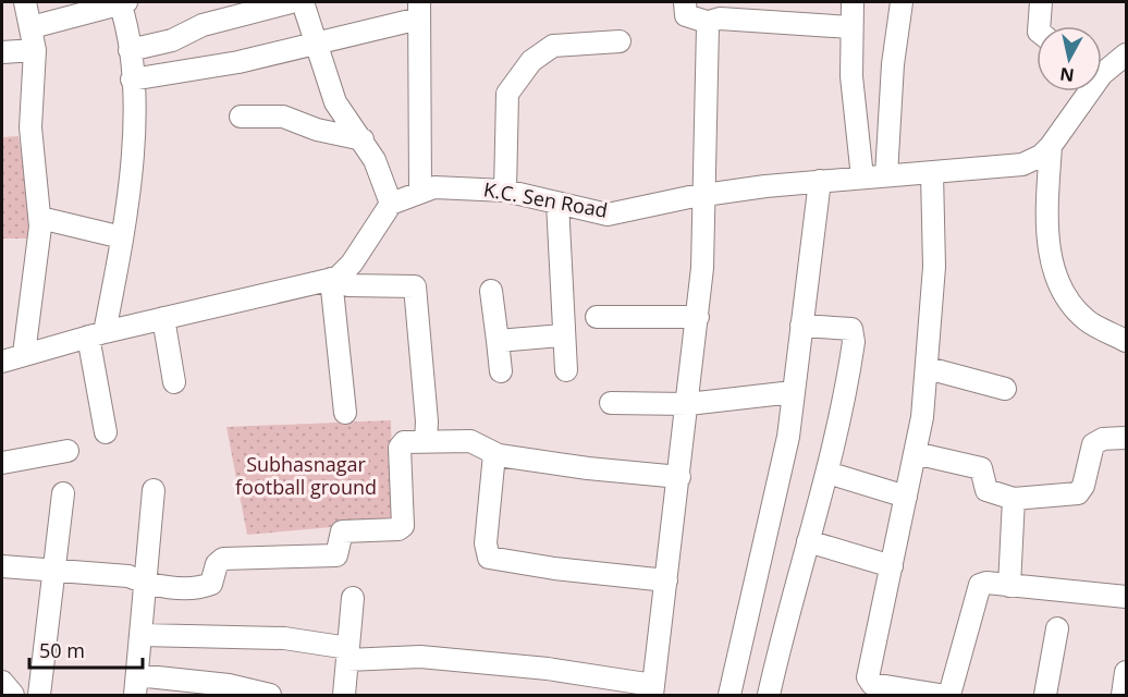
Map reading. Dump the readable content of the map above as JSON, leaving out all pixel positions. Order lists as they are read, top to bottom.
{
  "streets": {
    "street": ["K.C. Sen Road"]
  },
  "parks": ["Subhasnagar football ground"],
  "scale_bar": "50 m",
  "north": "bottom"
}
